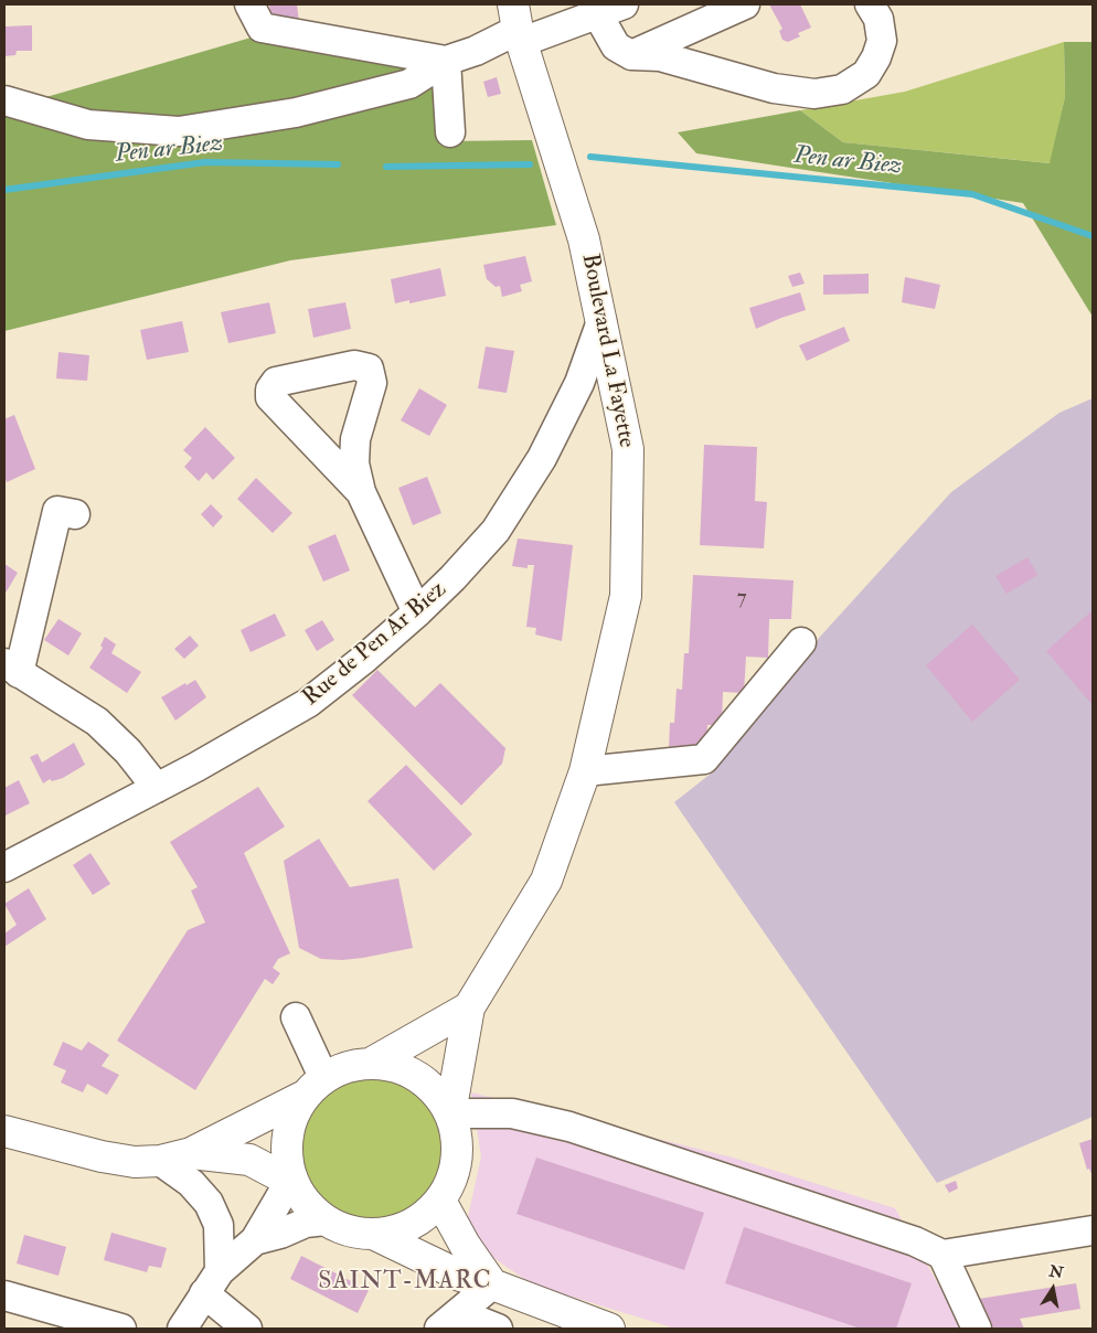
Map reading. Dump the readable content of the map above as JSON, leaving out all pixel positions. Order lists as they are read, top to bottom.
{
  "streets": {
    "main road": ["Boulevard La Fayette"],
    "street": ["Rue de Pen Ar Biez"]
  },
  "crossings": [
    ["Boulevard La Fayette", "Rue de Pen Ar Biez"]
  ],
  "districts": ["SAINT-MARC"],
  "water": ["Pen ar Biez"],
  "house_numbers": ["7"],
  "north": "top"
}
